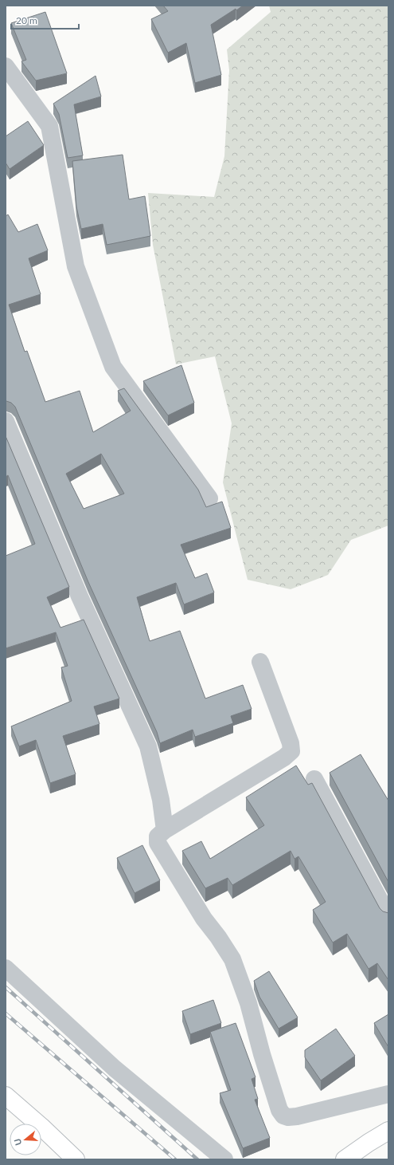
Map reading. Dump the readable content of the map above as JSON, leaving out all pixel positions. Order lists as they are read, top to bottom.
{
  "scale_bar": "20 m",
  "north": "left"
}
